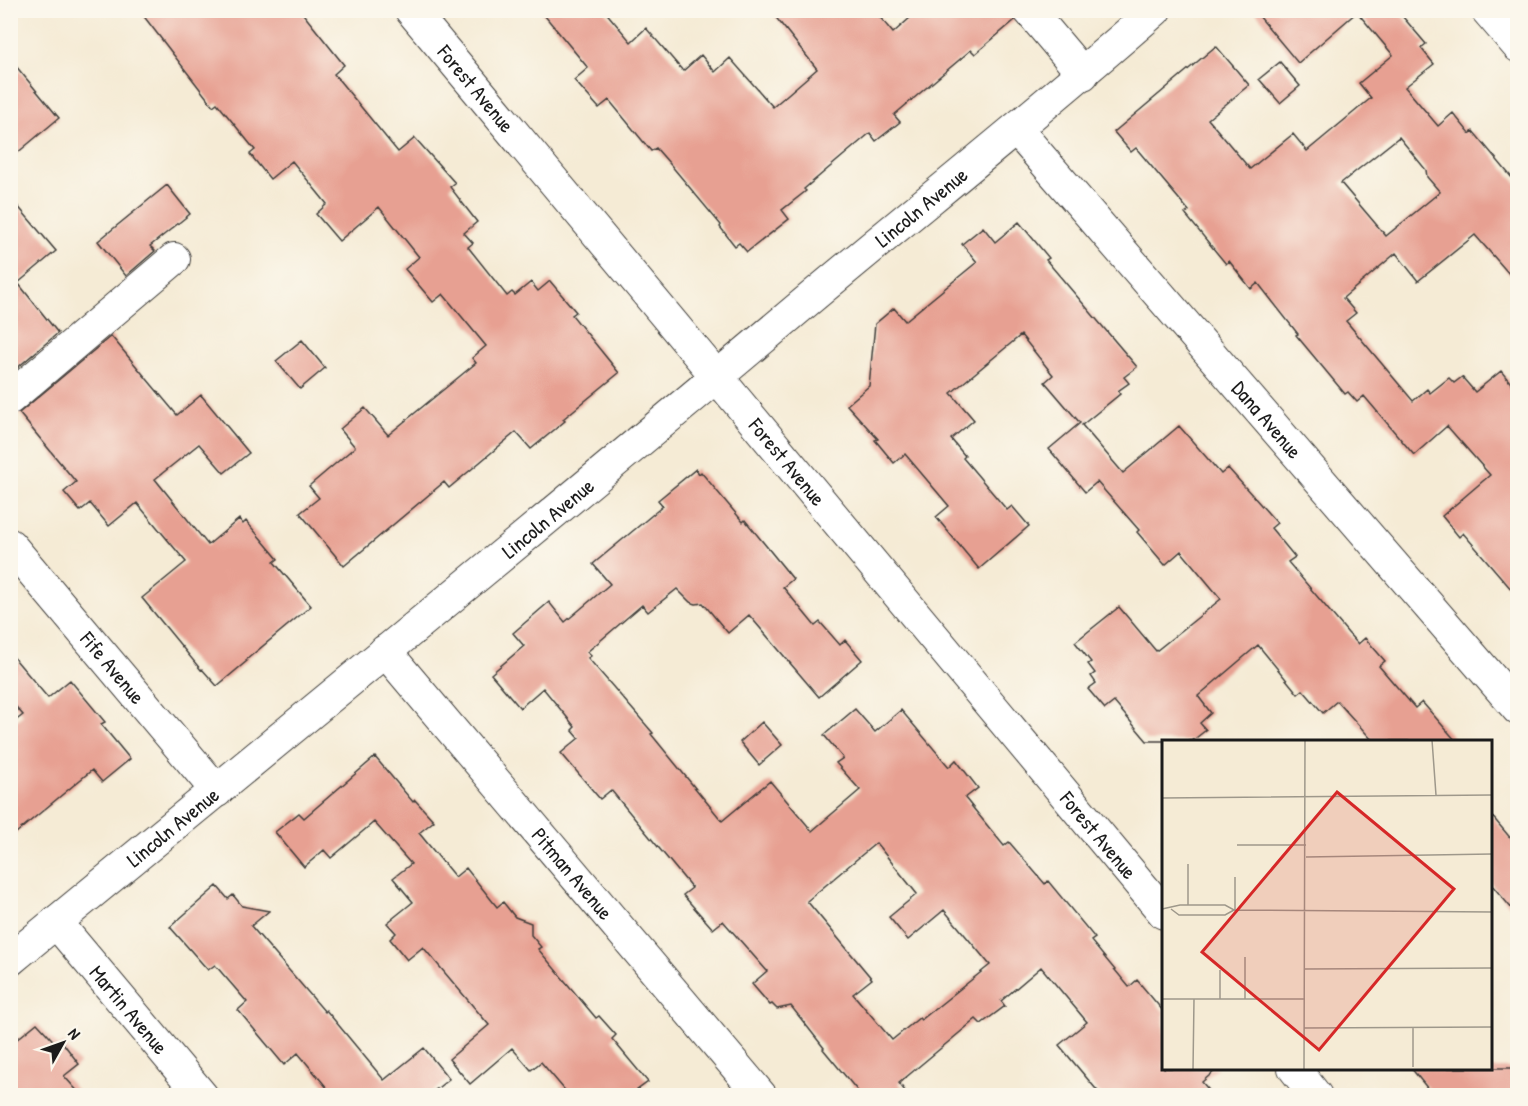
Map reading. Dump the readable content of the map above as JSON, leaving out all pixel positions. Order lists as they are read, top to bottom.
{
  "streets": {
    "street": [
      "Forest Avenue",
      "Lincoln Avenue",
      "Dana Avenue",
      "Fife Avenue",
      "Pitman Avenue",
      "Martin Avenue"
    ]
  },
  "crossings": [
    ["Forest Avenue", "Lincoln Avenue"],
    ["Lincoln Avenue", "Dana Avenue"],
    ["Lincoln Avenue", "Fife Avenue"],
    ["Lincoln Avenue", "Pitman Avenue"],
    ["Lincoln Avenue", "Martin Avenue"]
  ],
  "north": "top right"
}
